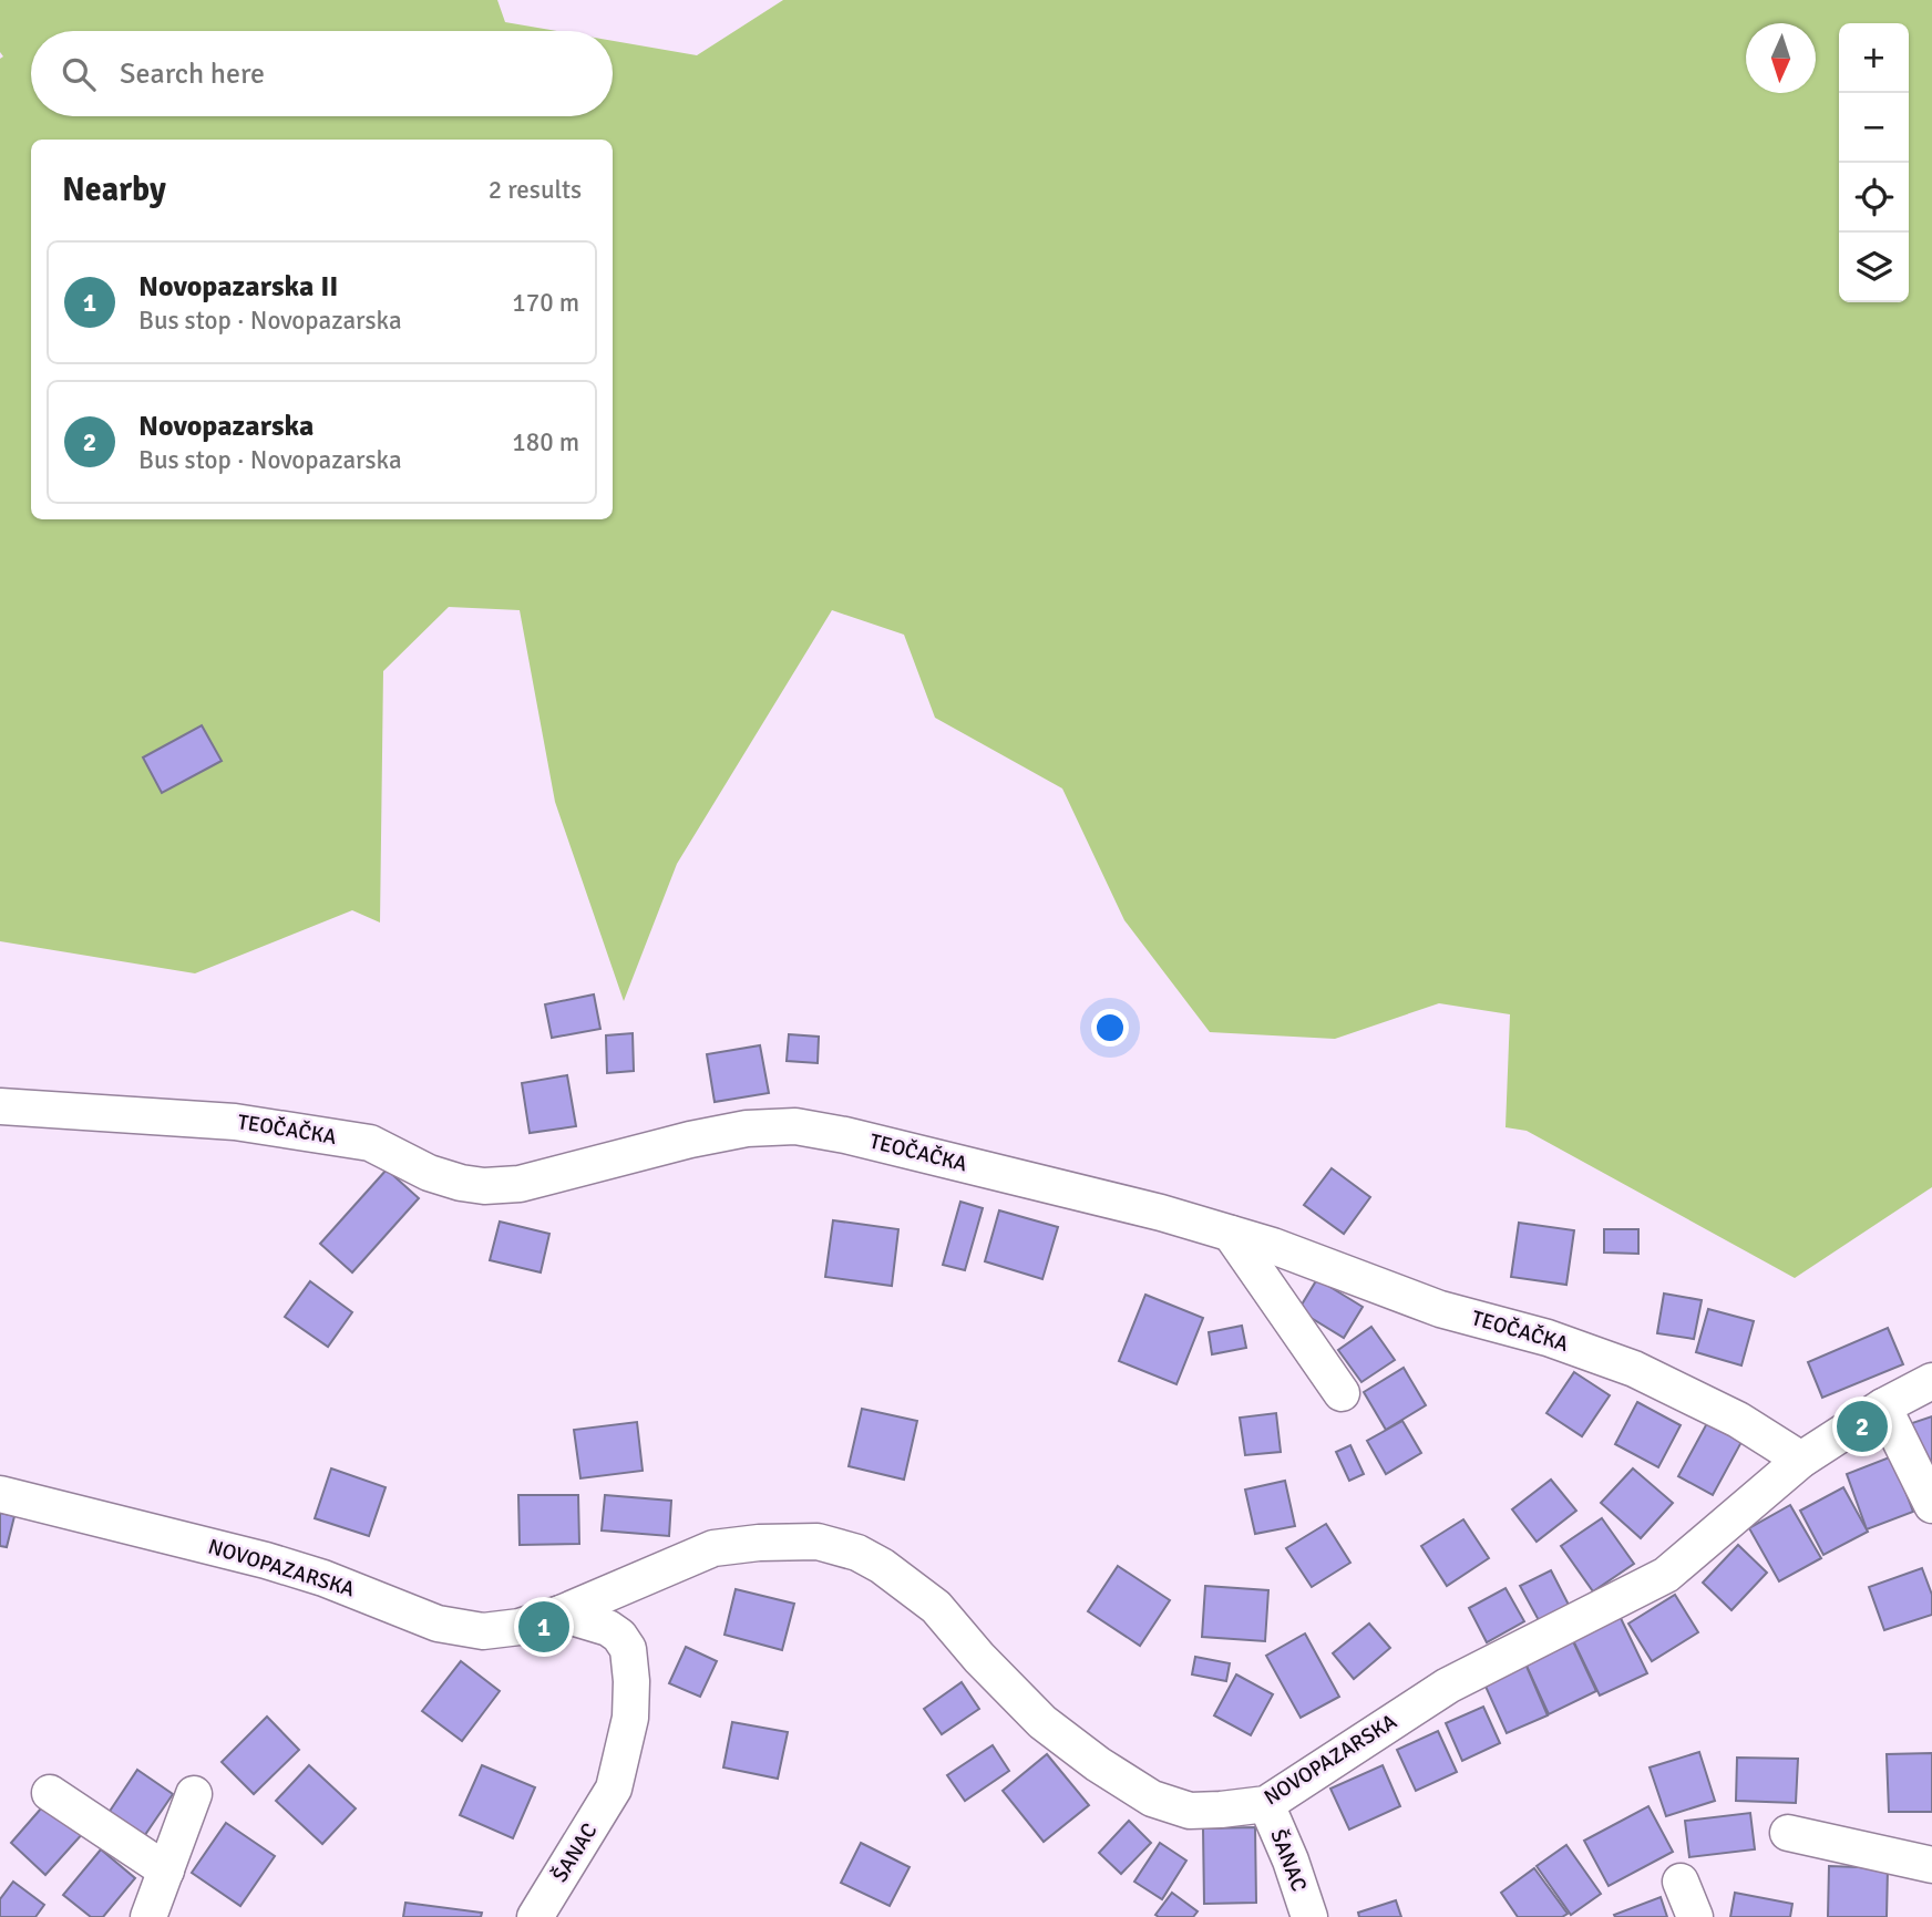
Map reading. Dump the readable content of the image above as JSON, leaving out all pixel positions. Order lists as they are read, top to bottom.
{
  "streets": {
    "street": ["TEOČAČKA", "NOVOPAZARSKA", "ŠANAC"]
  },
  "crossings": [
    ["TEOČAČKA", "NOVOPAZARSKA"],
    ["NOVOPAZARSKA", "ŠANAC"]
  ],
  "north": "bottom",
  "page": {
    "map_buttons": ["+", "−"],
    "search": "Search here",
    "heading": ["Nearby", "2 results"],
    "list": [
      {
        "mark": "1",
        "name": "Novopazarska II",
        "note": "Bus stop · Novopazarska",
        "value": "170 m"
      },
      {
        "mark": "2",
        "name": "Novopazarska",
        "note": "Bus stop · Novopazarska",
        "value": "180 m"
      }
    ],
    "pins": ["2", "1"]
  }
}
